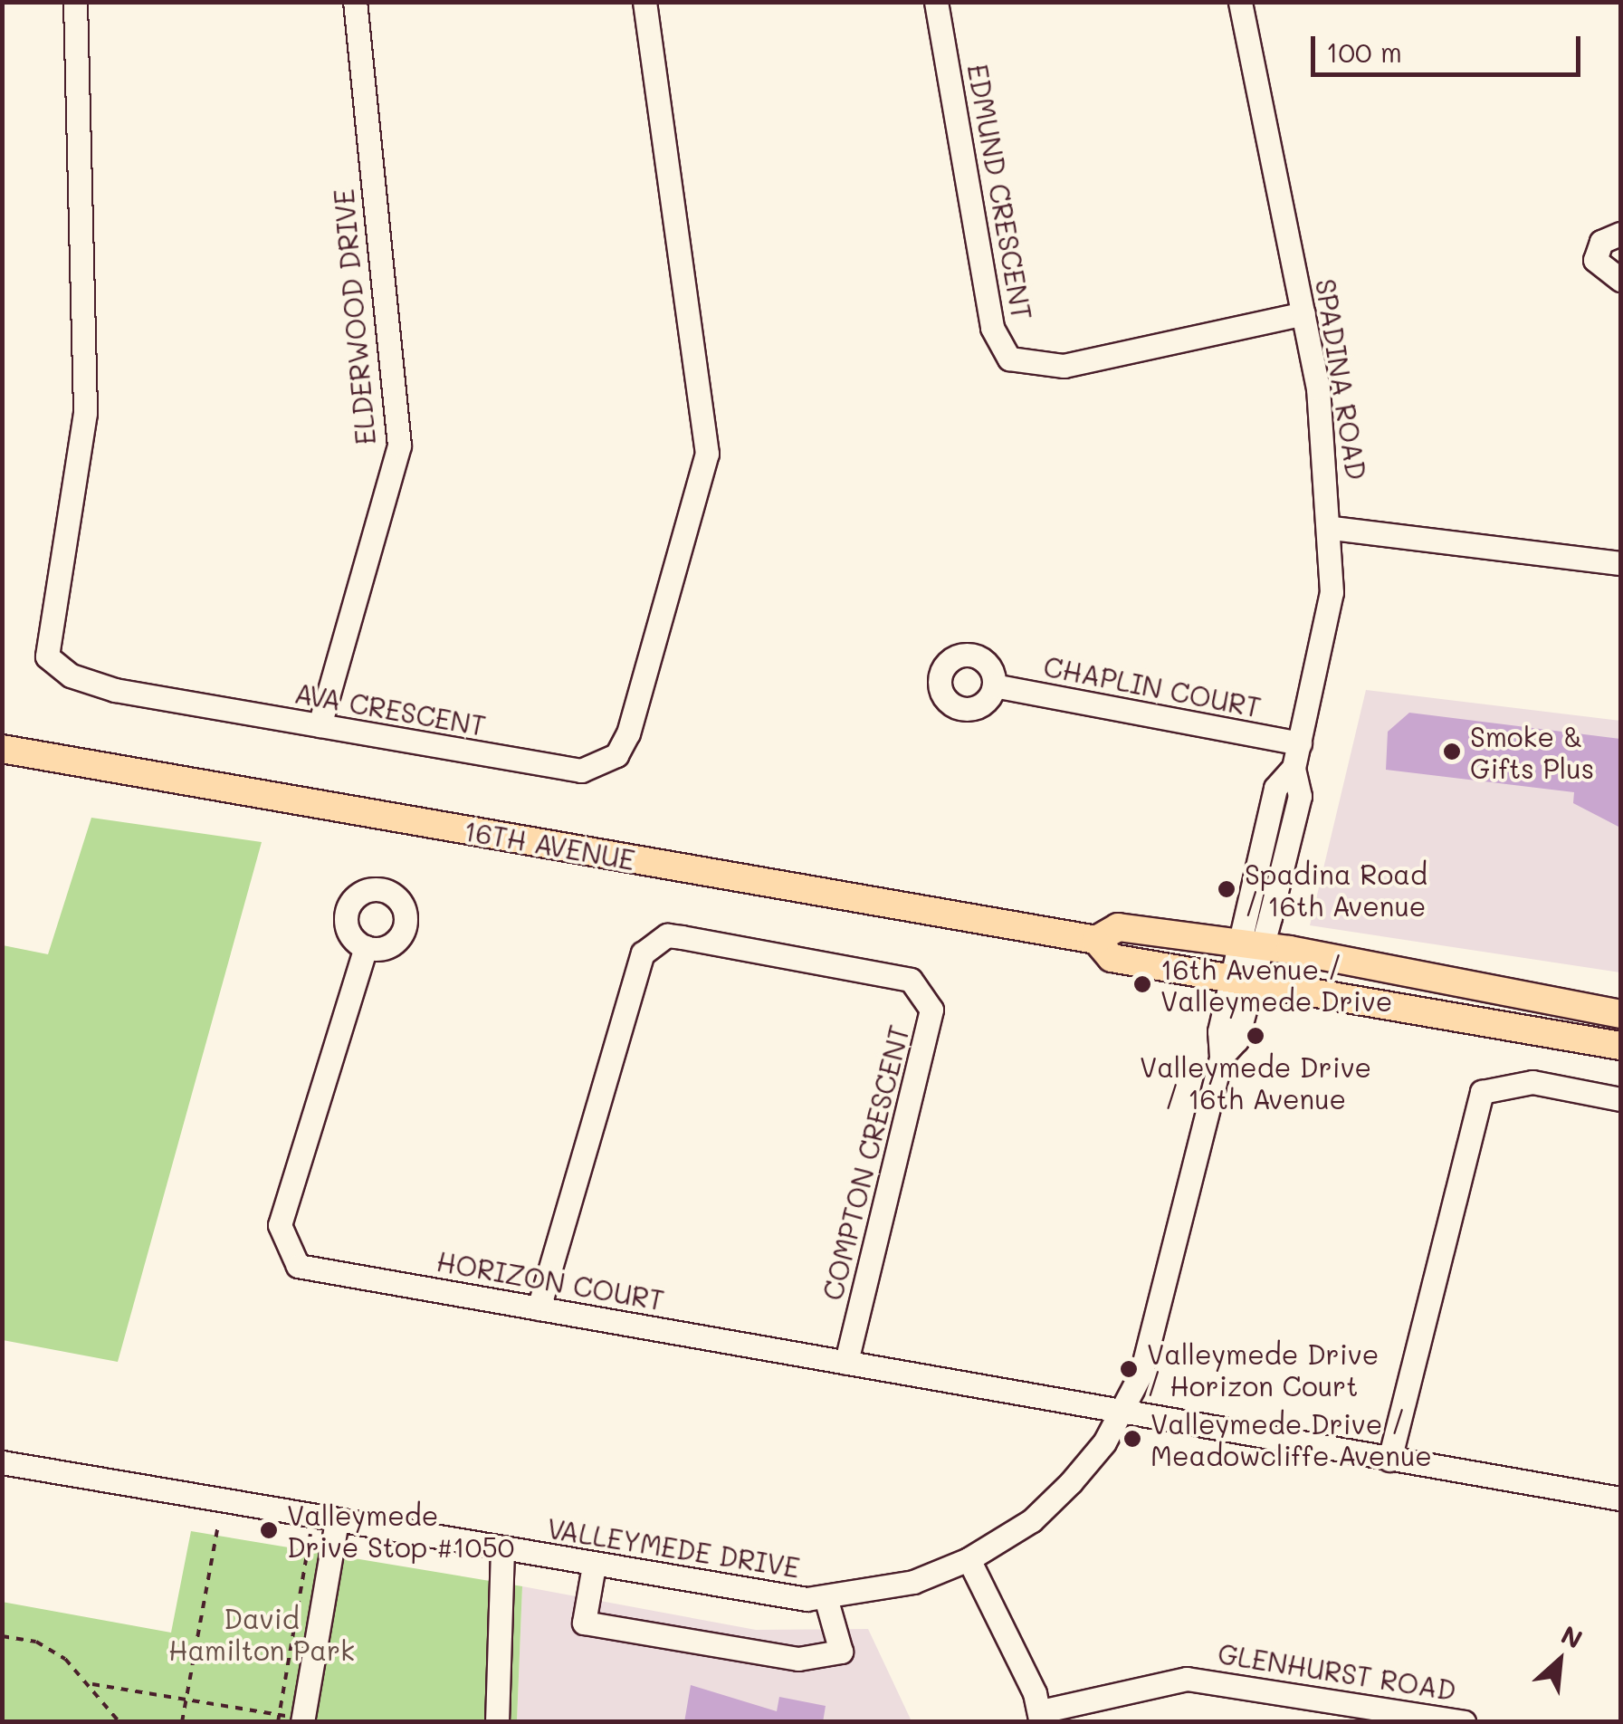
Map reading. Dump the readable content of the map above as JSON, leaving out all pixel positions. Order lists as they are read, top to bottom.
{
  "streets": {
    "main road": ["16TH AVENUE"],
    "street": [
      "EDMUND CRESCENT",
      "ELDERWOOD DRIVE",
      "SPADINA ROAD",
      "CHAPLIN COURT",
      "AVA CRESCENT",
      "COMPTON CRESCENT",
      "HORIZON COURT",
      "VALLEYMEDE DRIVE",
      "GLENHURST ROAD"
    ]
  },
  "crossings": [
    ["EDMUND CRESCENT", "SPADINA ROAD"],
    ["ELDERWOOD DRIVE", "AVA CRESCENT"],
    ["SPADINA ROAD", "CHAPLIN COURT"],
    ["SPADINA ROAD", "16TH AVENUE"],
    ["SPADINA ROAD", "VALLEYMEDE DRIVE"],
    ["16TH AVENUE", "VALLEYMEDE DRIVE"],
    ["COMPTON CRESCENT", "HORIZON COURT"],
    ["HORIZON COURT", "VALLEYMEDE DRIVE"]
  ],
  "parks": ["David Hamilton Park"],
  "places": [
    "Smoke & Gifts Plus",
    "Spadina Road / 16th Avenue",
    "16th Avenue / Valleymede Drive",
    "Valleymede Drive / 16th Avenue",
    "Valleymede Drive / Horizon Court",
    "Valleymede Drive / Meadowcliffe Avenue",
    "Valleymede Drive Stop #1050"
  ],
  "scale_bar": "100 m",
  "north": "top right"
}
